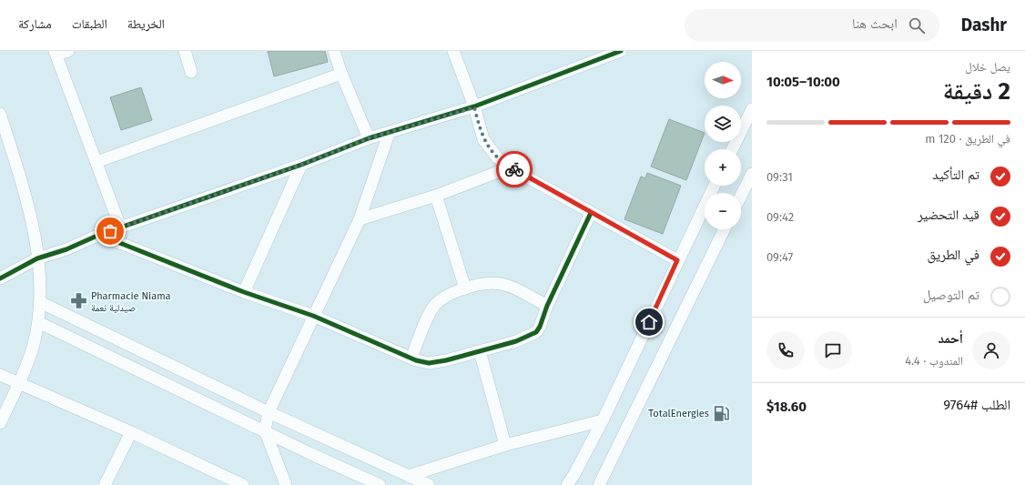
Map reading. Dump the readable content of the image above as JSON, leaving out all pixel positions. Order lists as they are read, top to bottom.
{
  "places": {
    "pharmacy": ["Pharmacie Niama صيدلية نعمة"],
    "fuel station": ["TotalEnergies"]
  },
  "north": "right",
  "page": {
    "header": "Dashr",
    "search": "ابحث هنا",
    "nav": ["الخريطة", "الطبقات", "مشاركة"],
    "heading": ["2 دقيقة", "يصل خلال", "10:00–10:05"],
    "panel": [
      "أحمد",
      "المندوب · 4.4",
      "الطلب #9764",
      "$18.60"
    ],
    "map_buttons": ["+", "−"],
    "bar": "في الطريق · 120 m",
    "list": [
      ["تم التأكيد", "09:31"],
      ["قيد التحضير", "09:42"],
      ["في الطريق", "09:47"],
      "تم التوصيل"
    ]
  }
}
